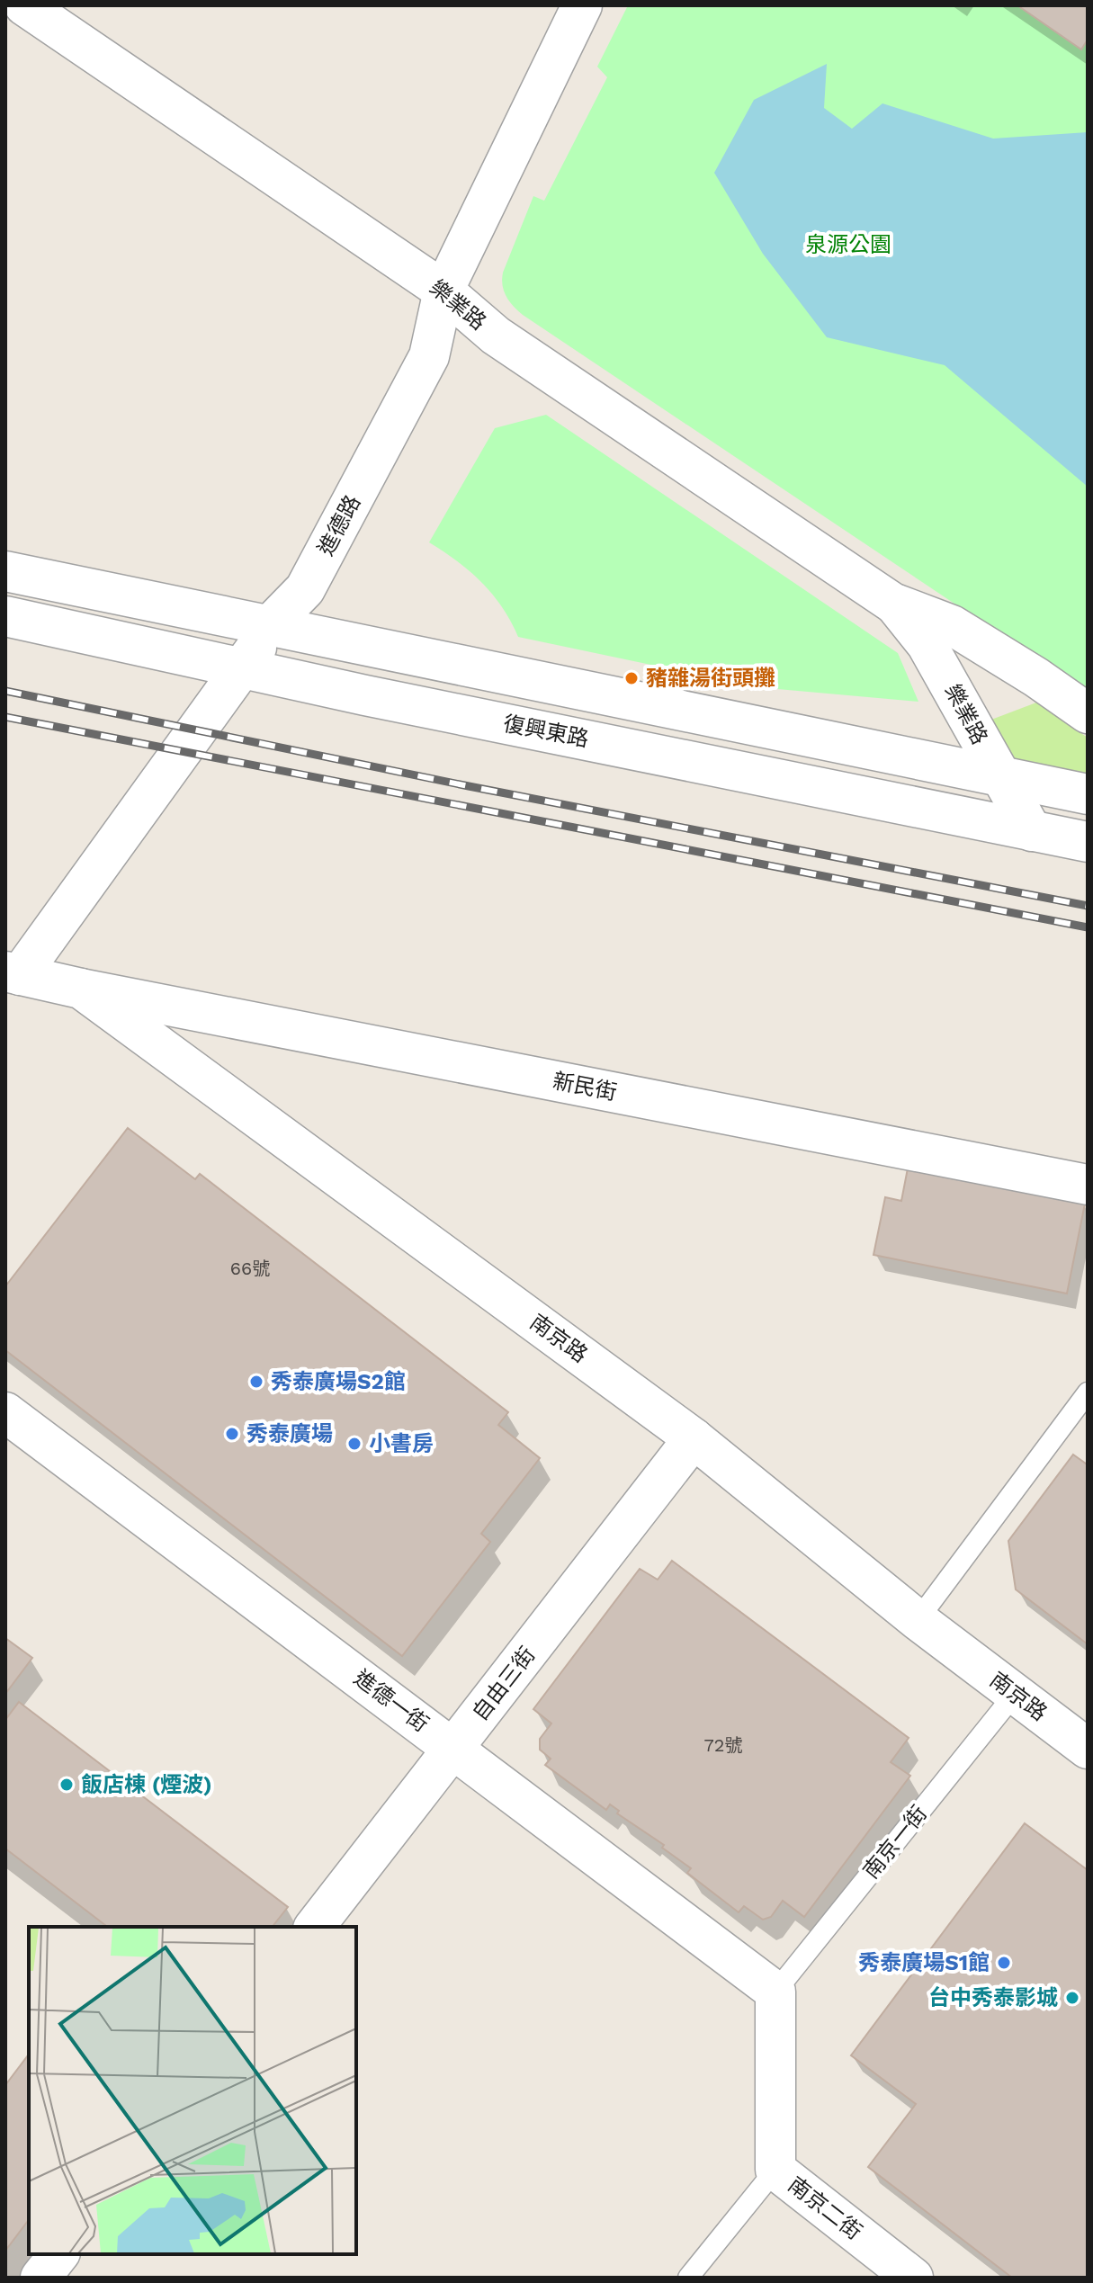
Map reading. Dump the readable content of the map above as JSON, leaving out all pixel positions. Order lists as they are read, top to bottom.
{
  "streets": {
    "street": [
      "樂業路",
      "進德路",
      "復興東路",
      "新民街",
      "南京路",
      "自由三街",
      "進德一街",
      "南京二街"
    ],
    "lane": ["南京一街"]
  },
  "crossings": [
    ["樂業路", "進德路"],
    ["樂業路", "復興東路"],
    ["進德路", "復興東路"],
    ["進德路", "南京路"],
    ["新民街", "南京路"],
    ["南京路", "自由三街"],
    ["南京路", "南京一街"],
    ["自由三街", "進德一街"],
    ["進德一街", "南京一街"],
    ["進德一街", "南京二街"],
    ["南京一街", "南京二街"]
  ],
  "parks": ["泉源公園"],
  "places": [
    "豬雜湯街頭攤",
    "秀泰廣場S2館",
    "秀泰廣場",
    "小書房",
    "飯店棟 (煙波)",
    "秀泰廣場S1館",
    "台中秀泰影城"
  ],
  "house_numbers": ["66號", "72號"]
}
